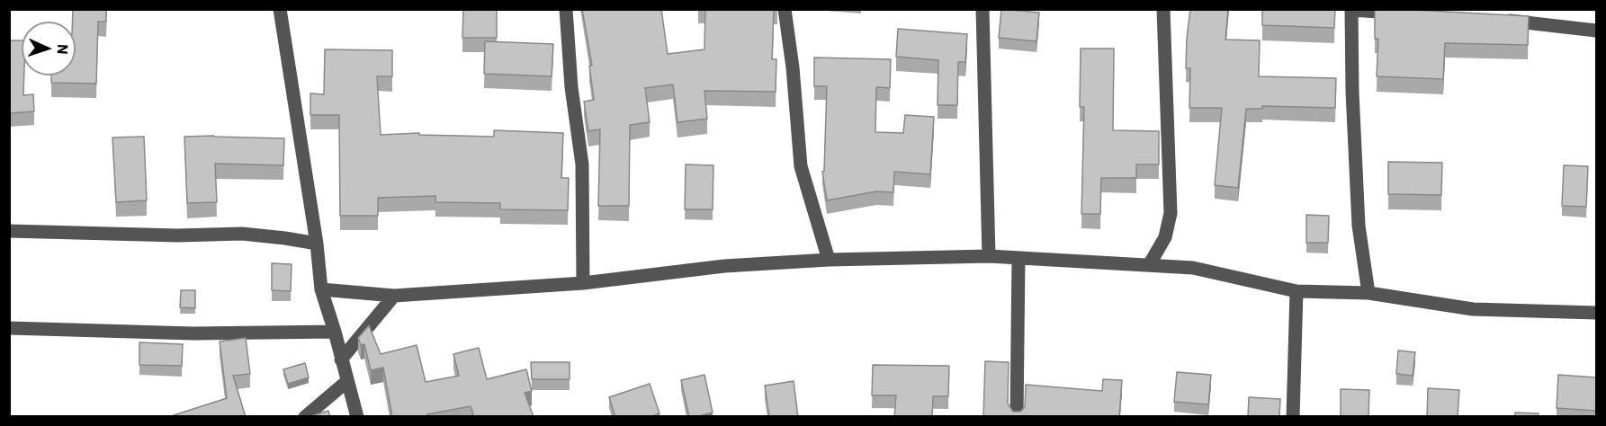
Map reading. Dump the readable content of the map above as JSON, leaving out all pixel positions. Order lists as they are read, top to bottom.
{
  "north": "right"
}
